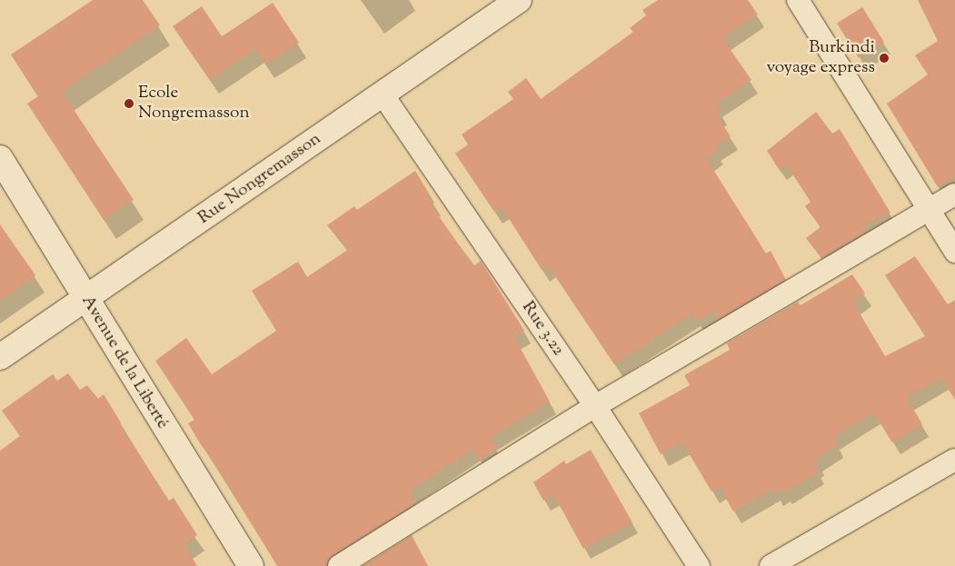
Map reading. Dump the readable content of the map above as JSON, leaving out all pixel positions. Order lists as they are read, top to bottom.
{
  "streets": {
    "street": ["Rue Nongremasson", "Rue 3.22", "Avenue de la Liberté"]
  },
  "crossings": [
    ["Rue Nongremasson", "Rue 3.22"],
    ["Rue Nongremasson", "Avenue de la Liberté"]
  ],
  "places": ["Burkindi voyage express", "Ecole Nongremasson"]
}
